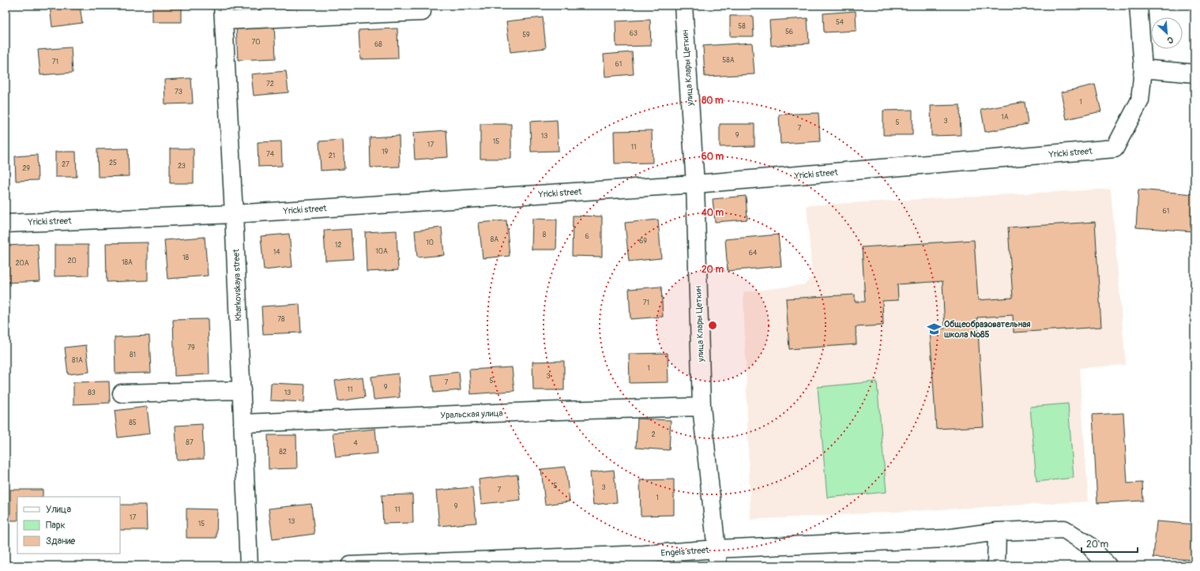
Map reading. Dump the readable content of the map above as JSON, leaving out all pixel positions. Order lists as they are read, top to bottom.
{
  "streets": {
    "street": [
      "улица Клары Цеткин",
      "Yricki street",
      "Kharkovskaya street",
      "Уральская улица",
      "Engels street"
    ]
  },
  "crossings": [
    ["улица Клары Цеткин", "Yricki street"],
    ["улица Клары Цеткин", "Уральская улица"],
    ["улица Клары Цеткин", "Engels street"],
    ["Yricki street", "Kharkovskaya street"],
    ["Kharkovskaya street", "Уральская улица"]
  ],
  "places": {
    "school or university": ["Общеобразовательная школа №85"]
  },
  "house_numbers": [
    "54",
    "58",
    "56",
    "63",
    "59",
    "70",
    "68",
    "58А",
    "71",
    "61",
    "72",
    "73",
    "1",
    "1А",
    "3",
    "5",
    "7",
    "9",
    "13",
    "15",
    "17",
    "11",
    "19",
    "74",
    "21",
    "25",
    "27",
    "23",
    "29",
    "61",
    "8",
    "6",
    "8А",
    "69",
    "10",
    "12",
    "10А",
    "14",
    "64",
    "18",
    "20",
    "18А",
    "20А",
    "71",
    "78",
    "79",
    "81",
    "81А",
    "1",
    "3",
    "5",
    "7",
    "9",
    "11",
    "83",
    "13",
    "85",
    "2",
    "87",
    "4",
    "82",
    "5",
    "3",
    "7",
    "1",
    "9",
    "11",
    "17",
    "13",
    "15"
  ],
  "legend": ["Улица", "Парк", "Здание"],
  "scale_bar": "20 m",
  "north": "bottom right",
  "rings": [
    "80 m",
    "60 m",
    "40 m",
    "20 m"
  ]
}
